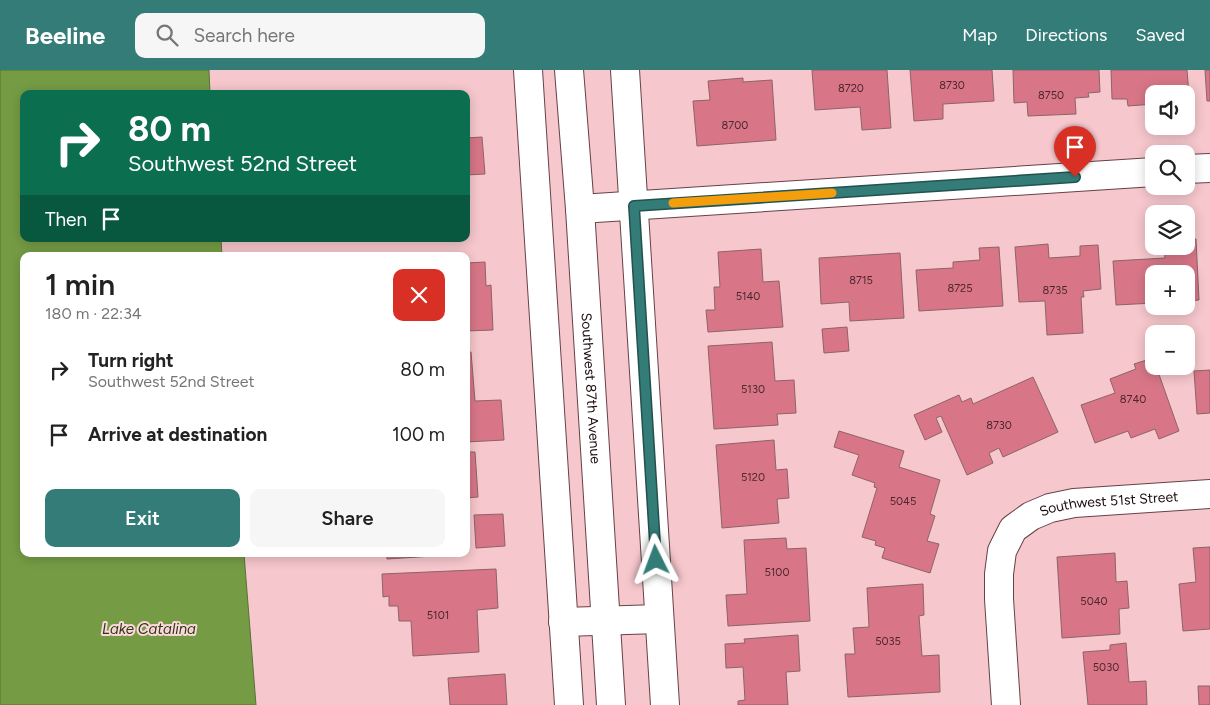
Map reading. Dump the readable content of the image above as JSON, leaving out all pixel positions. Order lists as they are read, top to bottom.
{
  "streets": {
    "street": ["Southwest 87th Avenue", "Southwest 51st Street"]
  },
  "water": ["Lake Catalina"],
  "house_numbers": [
    "8730",
    "8720",
    "8750",
    "8700",
    "8715",
    "8725",
    "8735",
    "5140",
    "5130",
    "8740",
    "8730",
    "5120",
    "5045",
    "5100",
    "5040",
    "5101",
    "5035",
    "5030"
  ],
  "page": {
    "header": "Beeline",
    "search": "Search here",
    "nav": ["Map", "Directions", "Saved"],
    "map_buttons": ["+", "−"],
    "turn": ["80 m", "Southwest 52nd Street"],
    "then": "Then",
    "heading": ["1 min", "180 m · 22:34"],
    "list": [
      {
        "name": "Turn right",
        "note": "Southwest 52nd Street",
        "value": "80 m"
      },
      {
        "name": "Arrive at destination",
        "value": "100 m"
      }
    ],
    "buttons": ["Exit", "Share"]
  }
}
